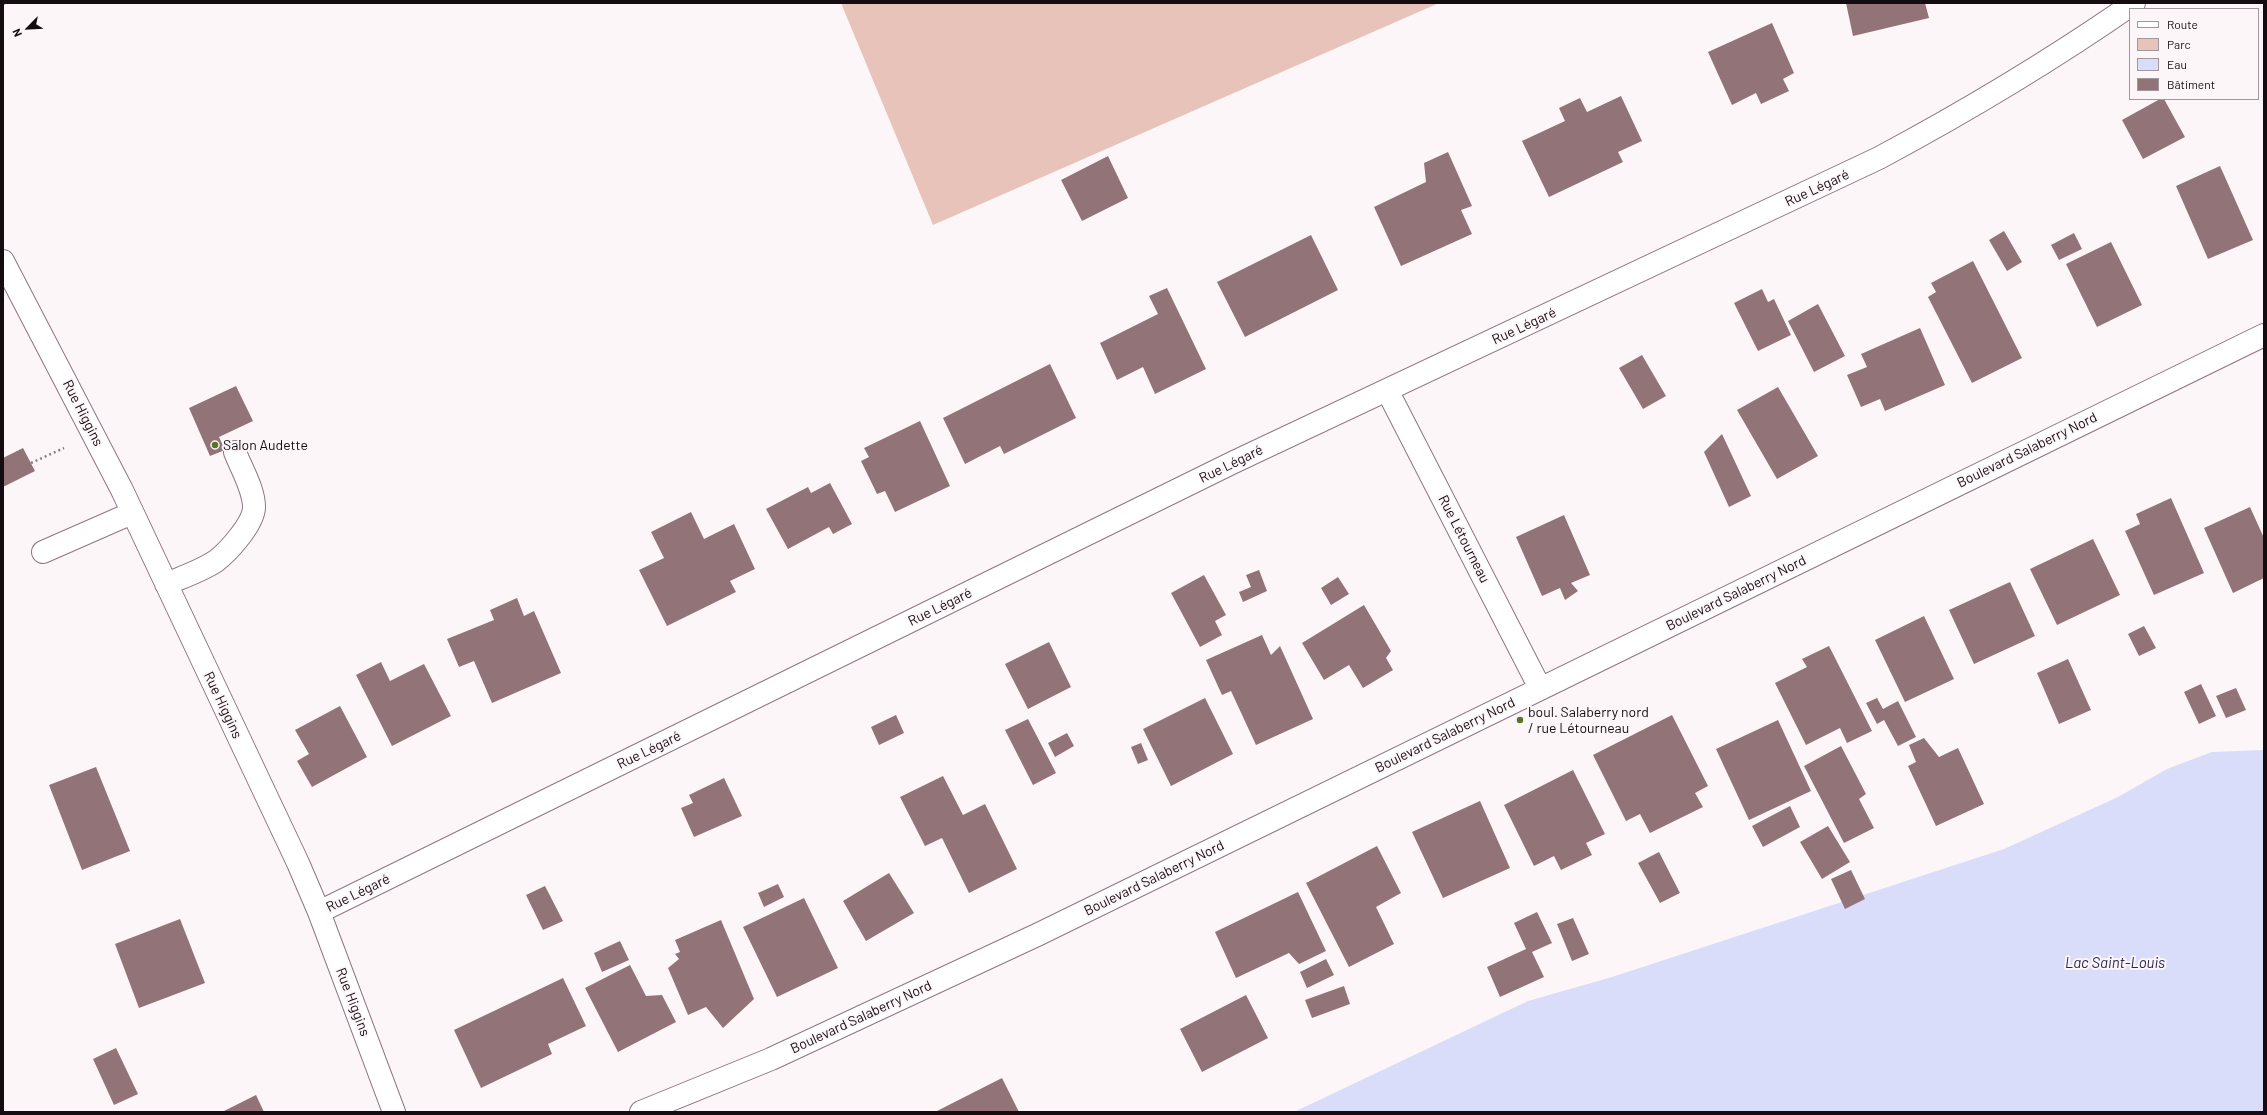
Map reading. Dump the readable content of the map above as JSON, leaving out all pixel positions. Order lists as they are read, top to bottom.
{
  "streets": {
    "street": [
      "Rue Légaré",
      "Rue Higgins",
      "Boulevard Salaberry Nord",
      "Rue Létourneau"
    ]
  },
  "crossings": [
    ["Rue Légaré", "Rue Higgins"],
    ["Rue Légaré", "Rue Létourneau"],
    ["Boulevard Salaberry Nord", "Rue Létourneau"]
  ],
  "water": ["Lac Saint-Louis"],
  "places": ["Salon Audette", "boul. Salaberry nord / rue Létourneau"],
  "legend": [
    "Route",
    "Parc",
    "Eau",
    "Bâtiment"
  ],
  "north": "bottom left"
}
